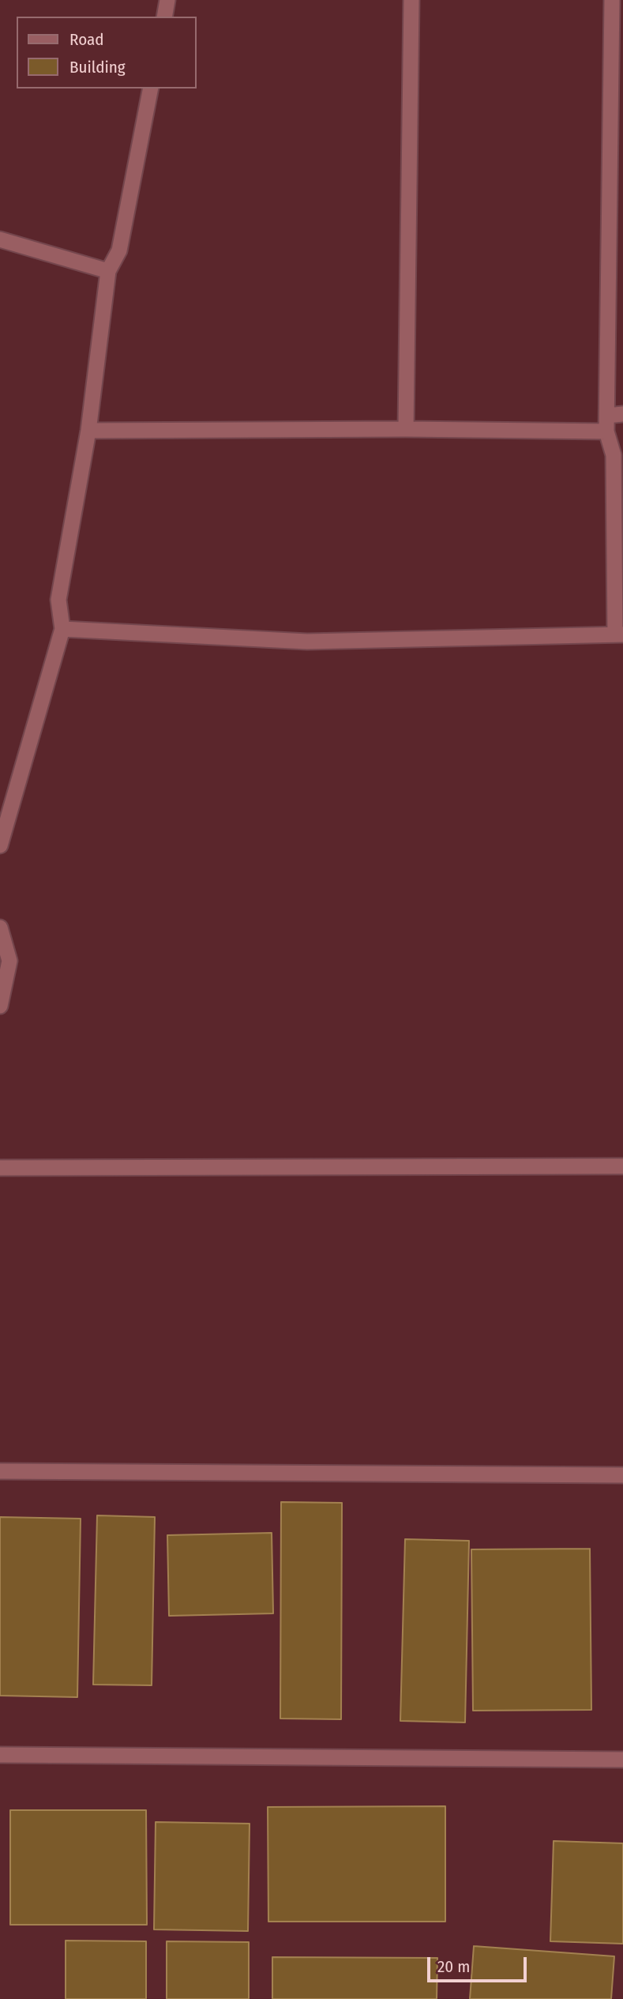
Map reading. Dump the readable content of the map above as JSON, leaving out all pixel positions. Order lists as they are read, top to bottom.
{
  "legend": ["Road", "Building"],
  "scale_bar": "20 m"
}
